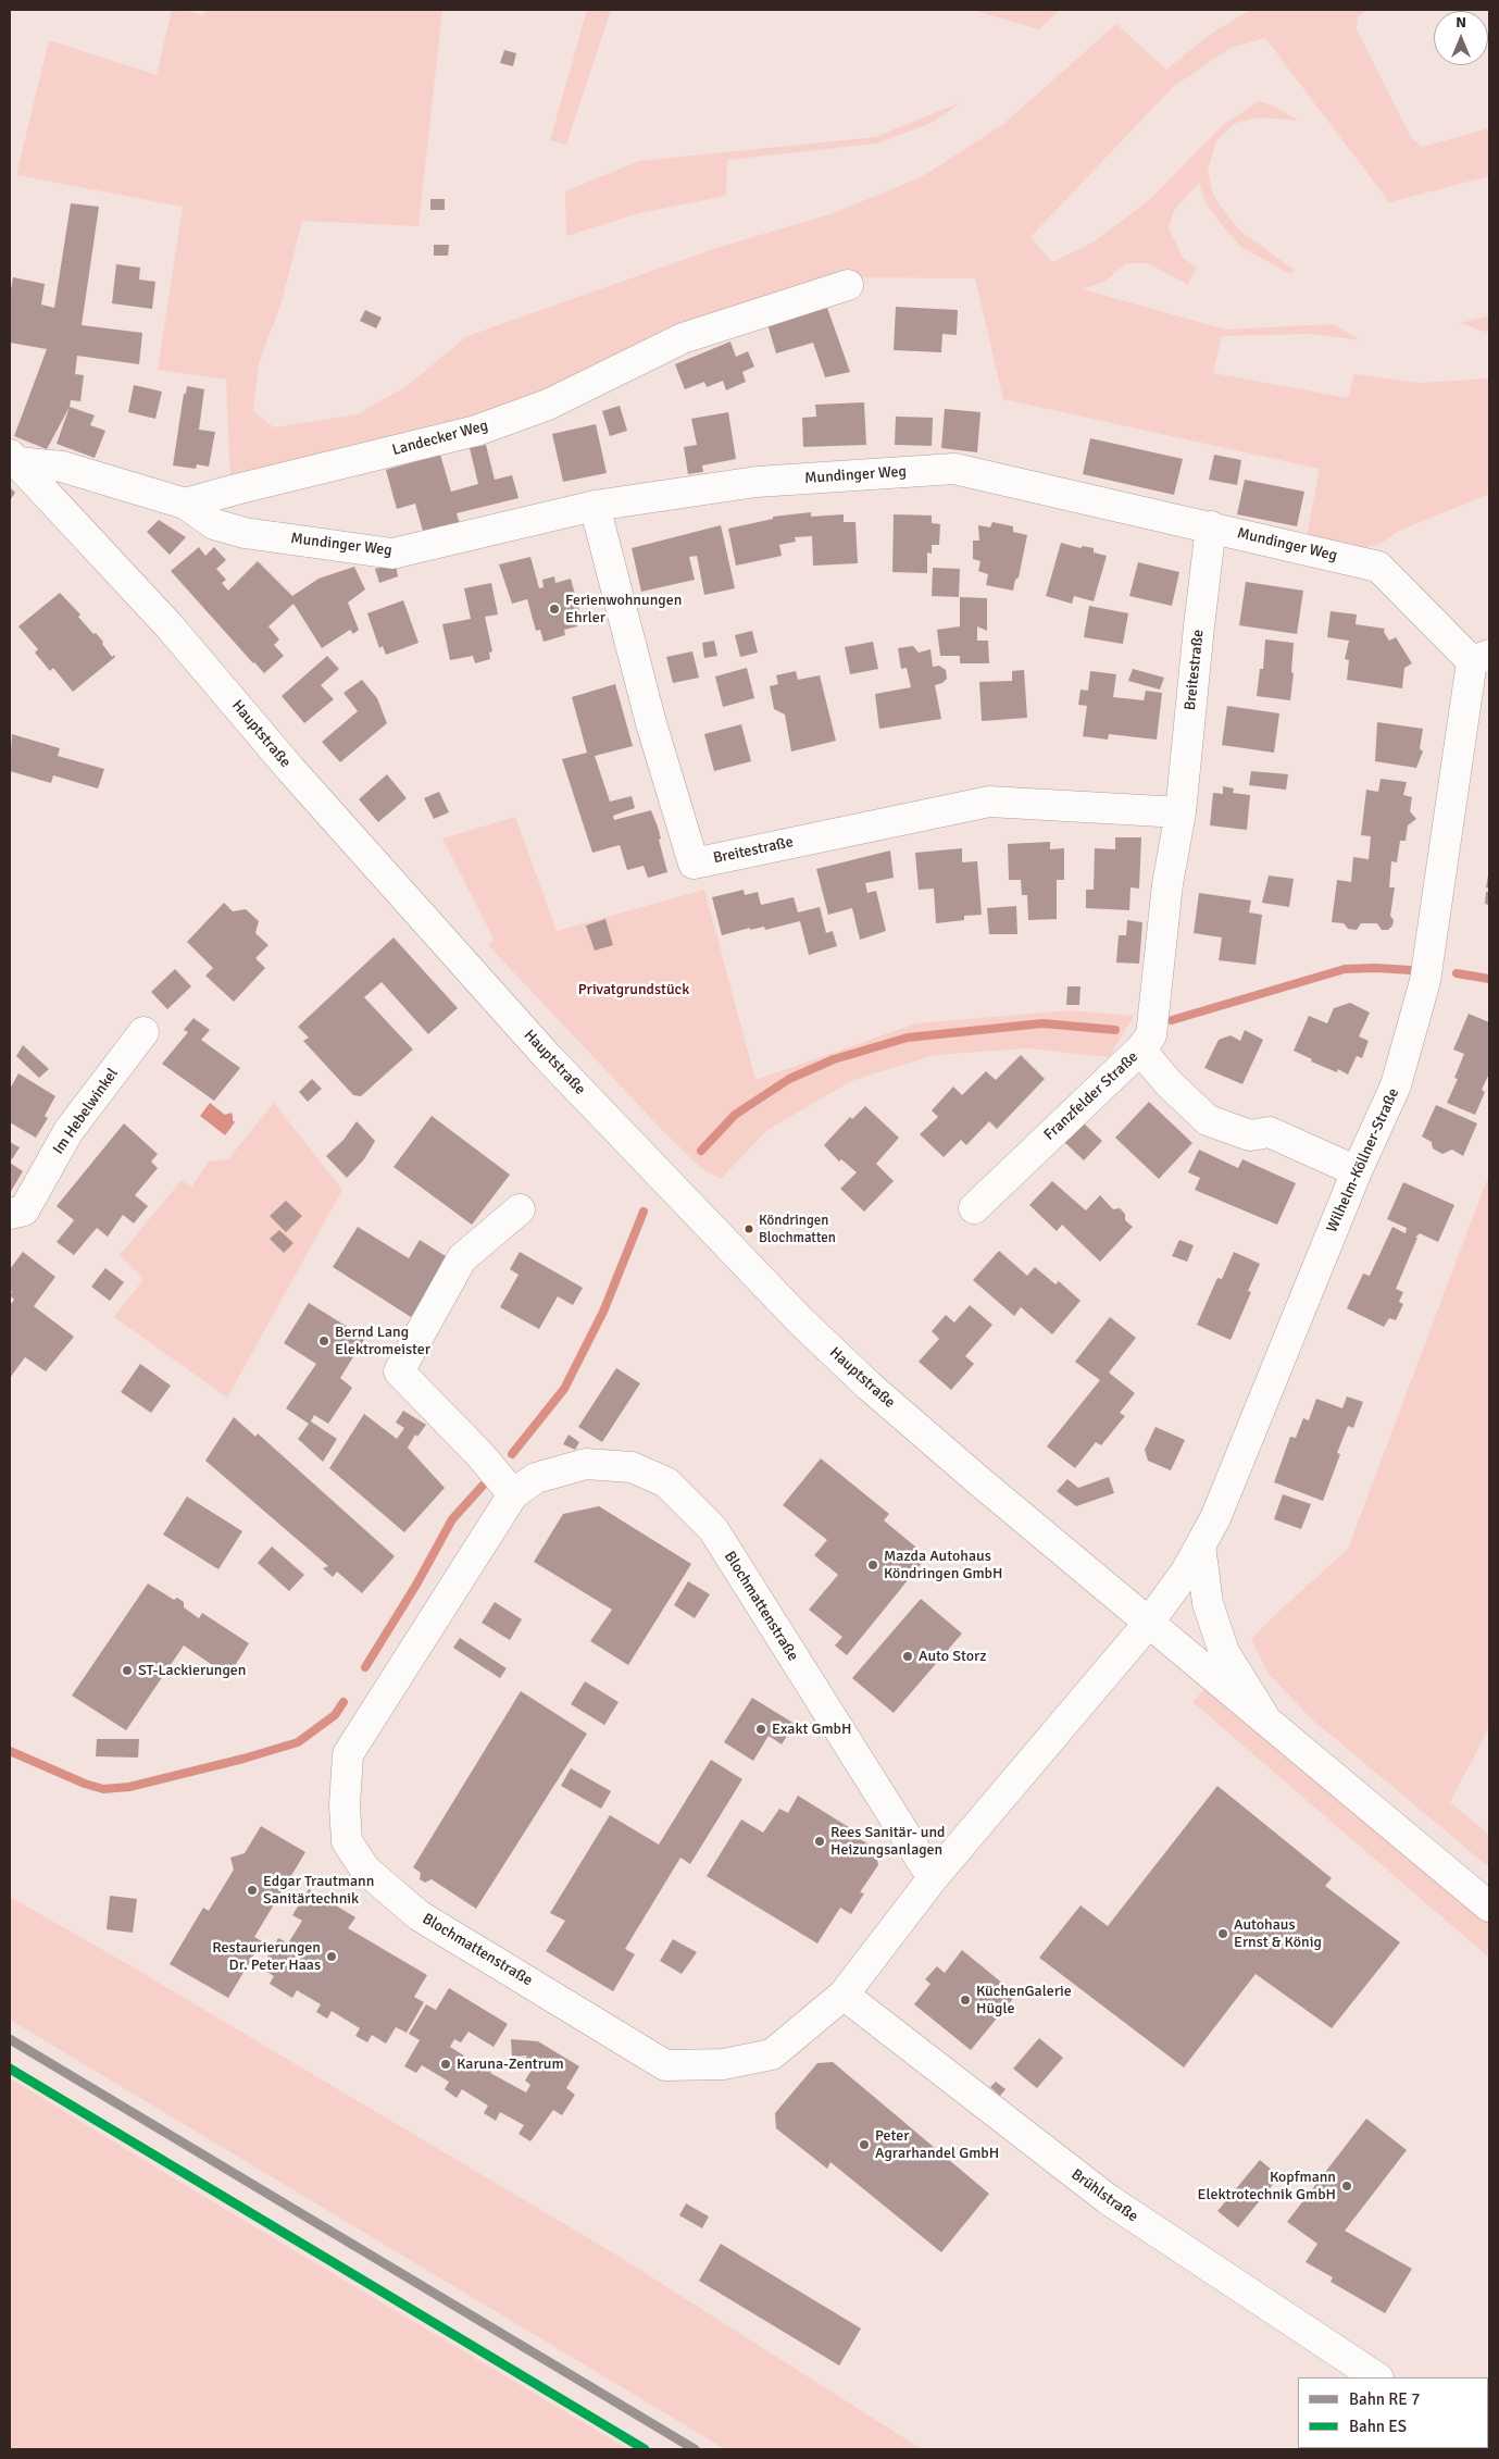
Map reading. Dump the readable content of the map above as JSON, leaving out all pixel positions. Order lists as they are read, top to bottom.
{
  "streets": {
    "street": [
      "Landecker Weg",
      "Mundinger Weg",
      "Breitestraße",
      "Hauptstraße",
      "Franzfelder Straße",
      "Im Hebelwinkel",
      "Wilhelm-Köllner-Straße",
      "Blochmattenstraße",
      "Brühlstraße"
    ]
  },
  "crossings": [
    ["Landecker Weg", "Mundinger Weg"],
    ["Mundinger Weg", "Breitestraße"],
    ["Mundinger Weg", "Wilhelm-Köllner-Straße"],
    ["Breitestraße", "Franzfelder Straße"],
    ["Hauptstraße", "Wilhelm-Köllner-Straße"],
    ["Hauptstraße", "Blochmattenstraße"],
    ["Franzfelder Straße", "Wilhelm-Köllner-Straße"],
    ["Wilhelm-Köllner-Straße", "Blochmattenstraße"],
    ["Blochmattenstraße", "Brühlstraße"]
  ],
  "parks": ["Privatgrundstück"],
  "places": [
    "Ferienwohnungen Ehrler",
    "Köndringen Blochmatten",
    "Bernd Lang Elektromeister",
    "Mazda Autohaus Köndringen GmbH",
    "Auto Storz",
    "ST-Lackierungen",
    "Exakt GmbH",
    "Rees Sanitär- und Heizungsanlagen",
    "Edgar Trautmann Sanitärtechnik",
    "Autohaus Ernst & König",
    "Restaurierungen Dr. Peter Haas",
    "KüchenGalerie Hügle",
    "Karuna-Zentrum",
    "Peter Agrarhandel GmbH",
    "Kopfmann Elektrotechnik GmbH"
  ],
  "lines": ["rail line ES"],
  "legend": ["Bahn RE 7", "Bahn ES"],
  "north": "top"
}
